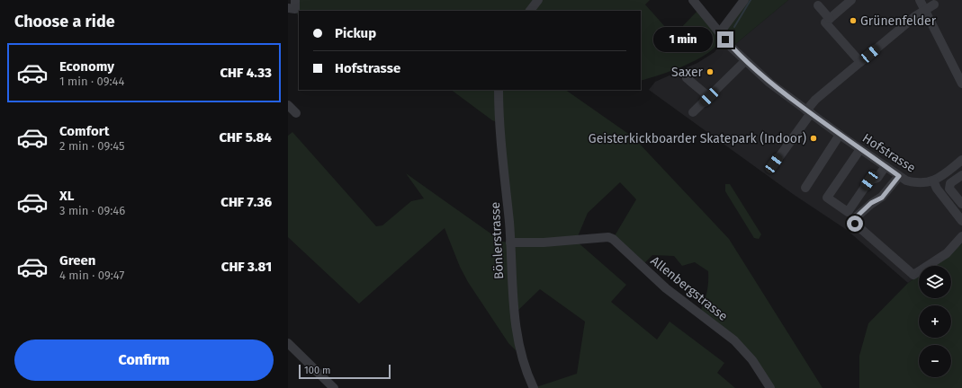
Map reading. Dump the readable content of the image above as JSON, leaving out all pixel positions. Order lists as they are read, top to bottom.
{
  "streets": {
    "street": ["Hofstrasse", "Bönlerstrasse", "Allenbergstrasse"]
  },
  "crossings": [
    ["Bönlerstrasse", "Allenbergstrasse"]
  ],
  "places": ["Grünenfelder", "Saxer", "Geisterkickboarder Skatepark (Indoor)"],
  "scale_bar": "100 m",
  "page": {
    "heading": "Choose a ride",
    "banner": ["Pickup", "Hofstrasse"],
    "bubble": "1 min",
    "list": [
      {
        "name": "Economy",
        "note": "1 min · 09:44",
        "value": "CHF 4.33"
      },
      {
        "name": "Comfort",
        "note": "2 min · 09:45",
        "value": "CHF 5.84"
      },
      {
        "name": "XL",
        "note": "3 min · 09:46",
        "value": "CHF 7.36"
      },
      {
        "name": "Green",
        "note": "4 min · 09:47",
        "value": "CHF 3.81"
      }
    ],
    "map_buttons": ["+", "−"],
    "buttons": "Confirm",
    "scale": "100 m"
  }
}
